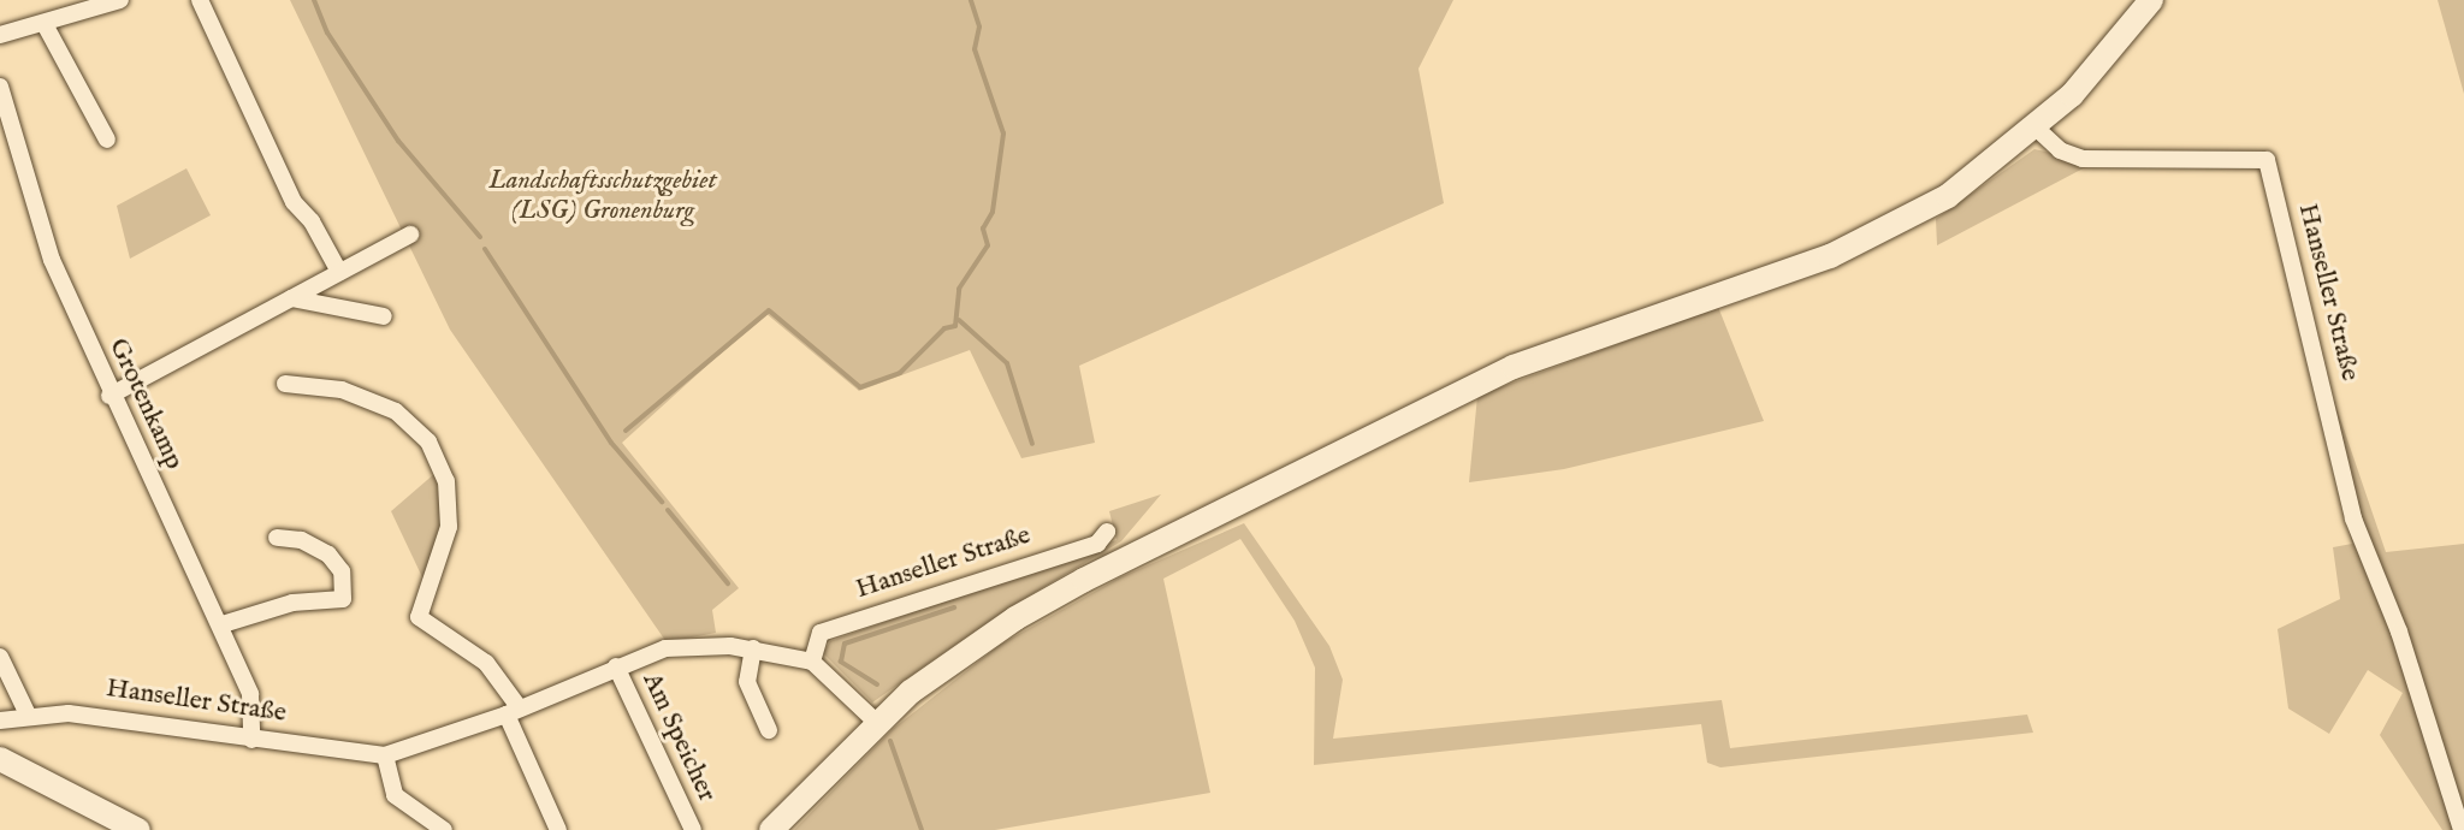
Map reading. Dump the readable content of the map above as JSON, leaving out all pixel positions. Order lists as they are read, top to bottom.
{
  "streets": {
    "street": ["Hanseller Straße", "Grotenkamp", "Am Speicher"]
  },
  "crossings": [
    ["Hanseller Straße", "Grotenkamp"],
    ["Hanseller Straße", "Am Speicher"]
  ],
  "parks": ["Landschaftsschutzgebiet (LSG) Gronenburg"]
}
